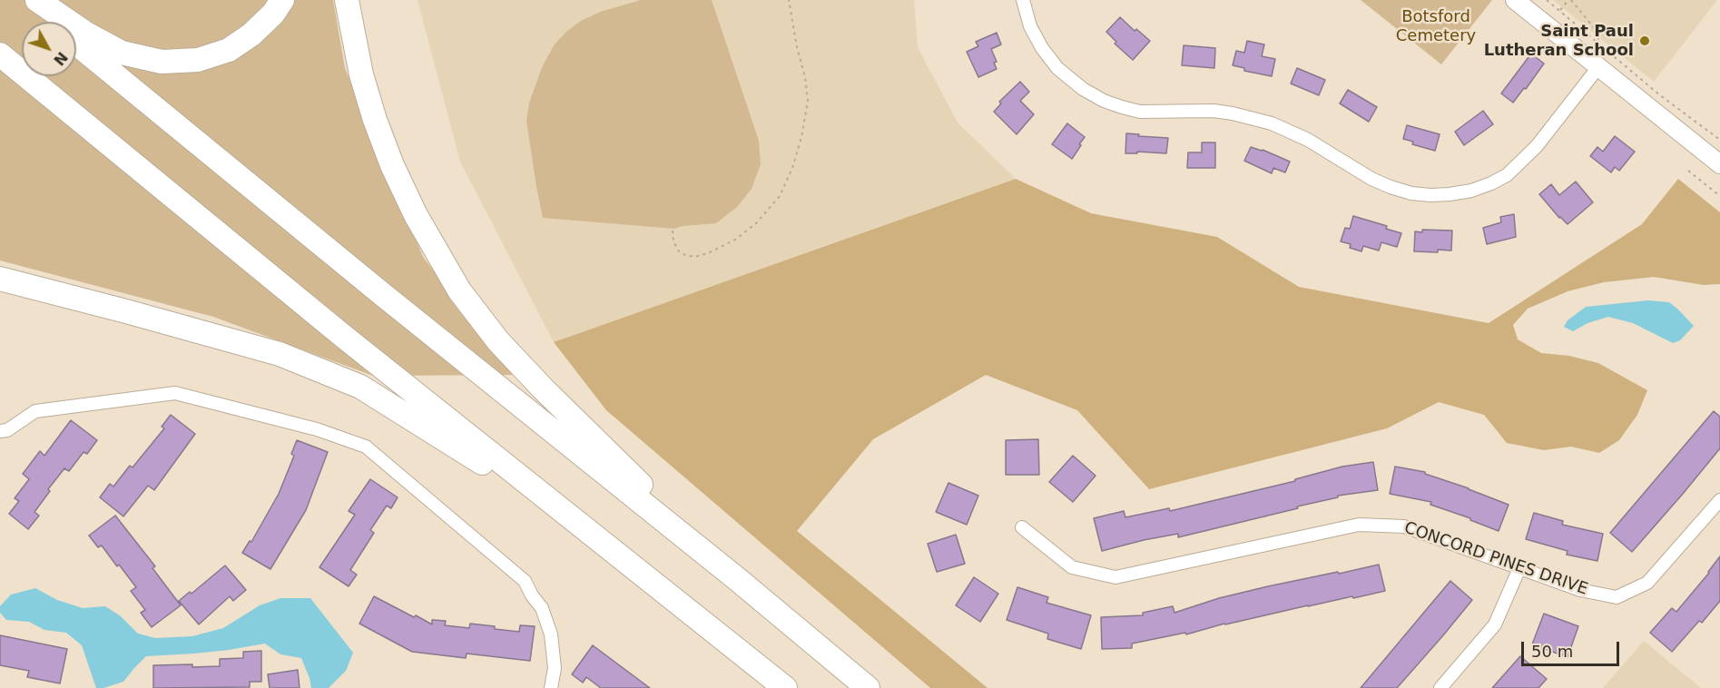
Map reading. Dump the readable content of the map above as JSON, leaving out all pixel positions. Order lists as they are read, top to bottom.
{
  "streets": {
    "street": ["CONCORD PINES DRIVE"]
  },
  "parks": ["Botsford Cemetery"],
  "places": ["Saint Paul Lutheran School"],
  "scale_bar": "50 m",
  "north": "bottom right"
}
